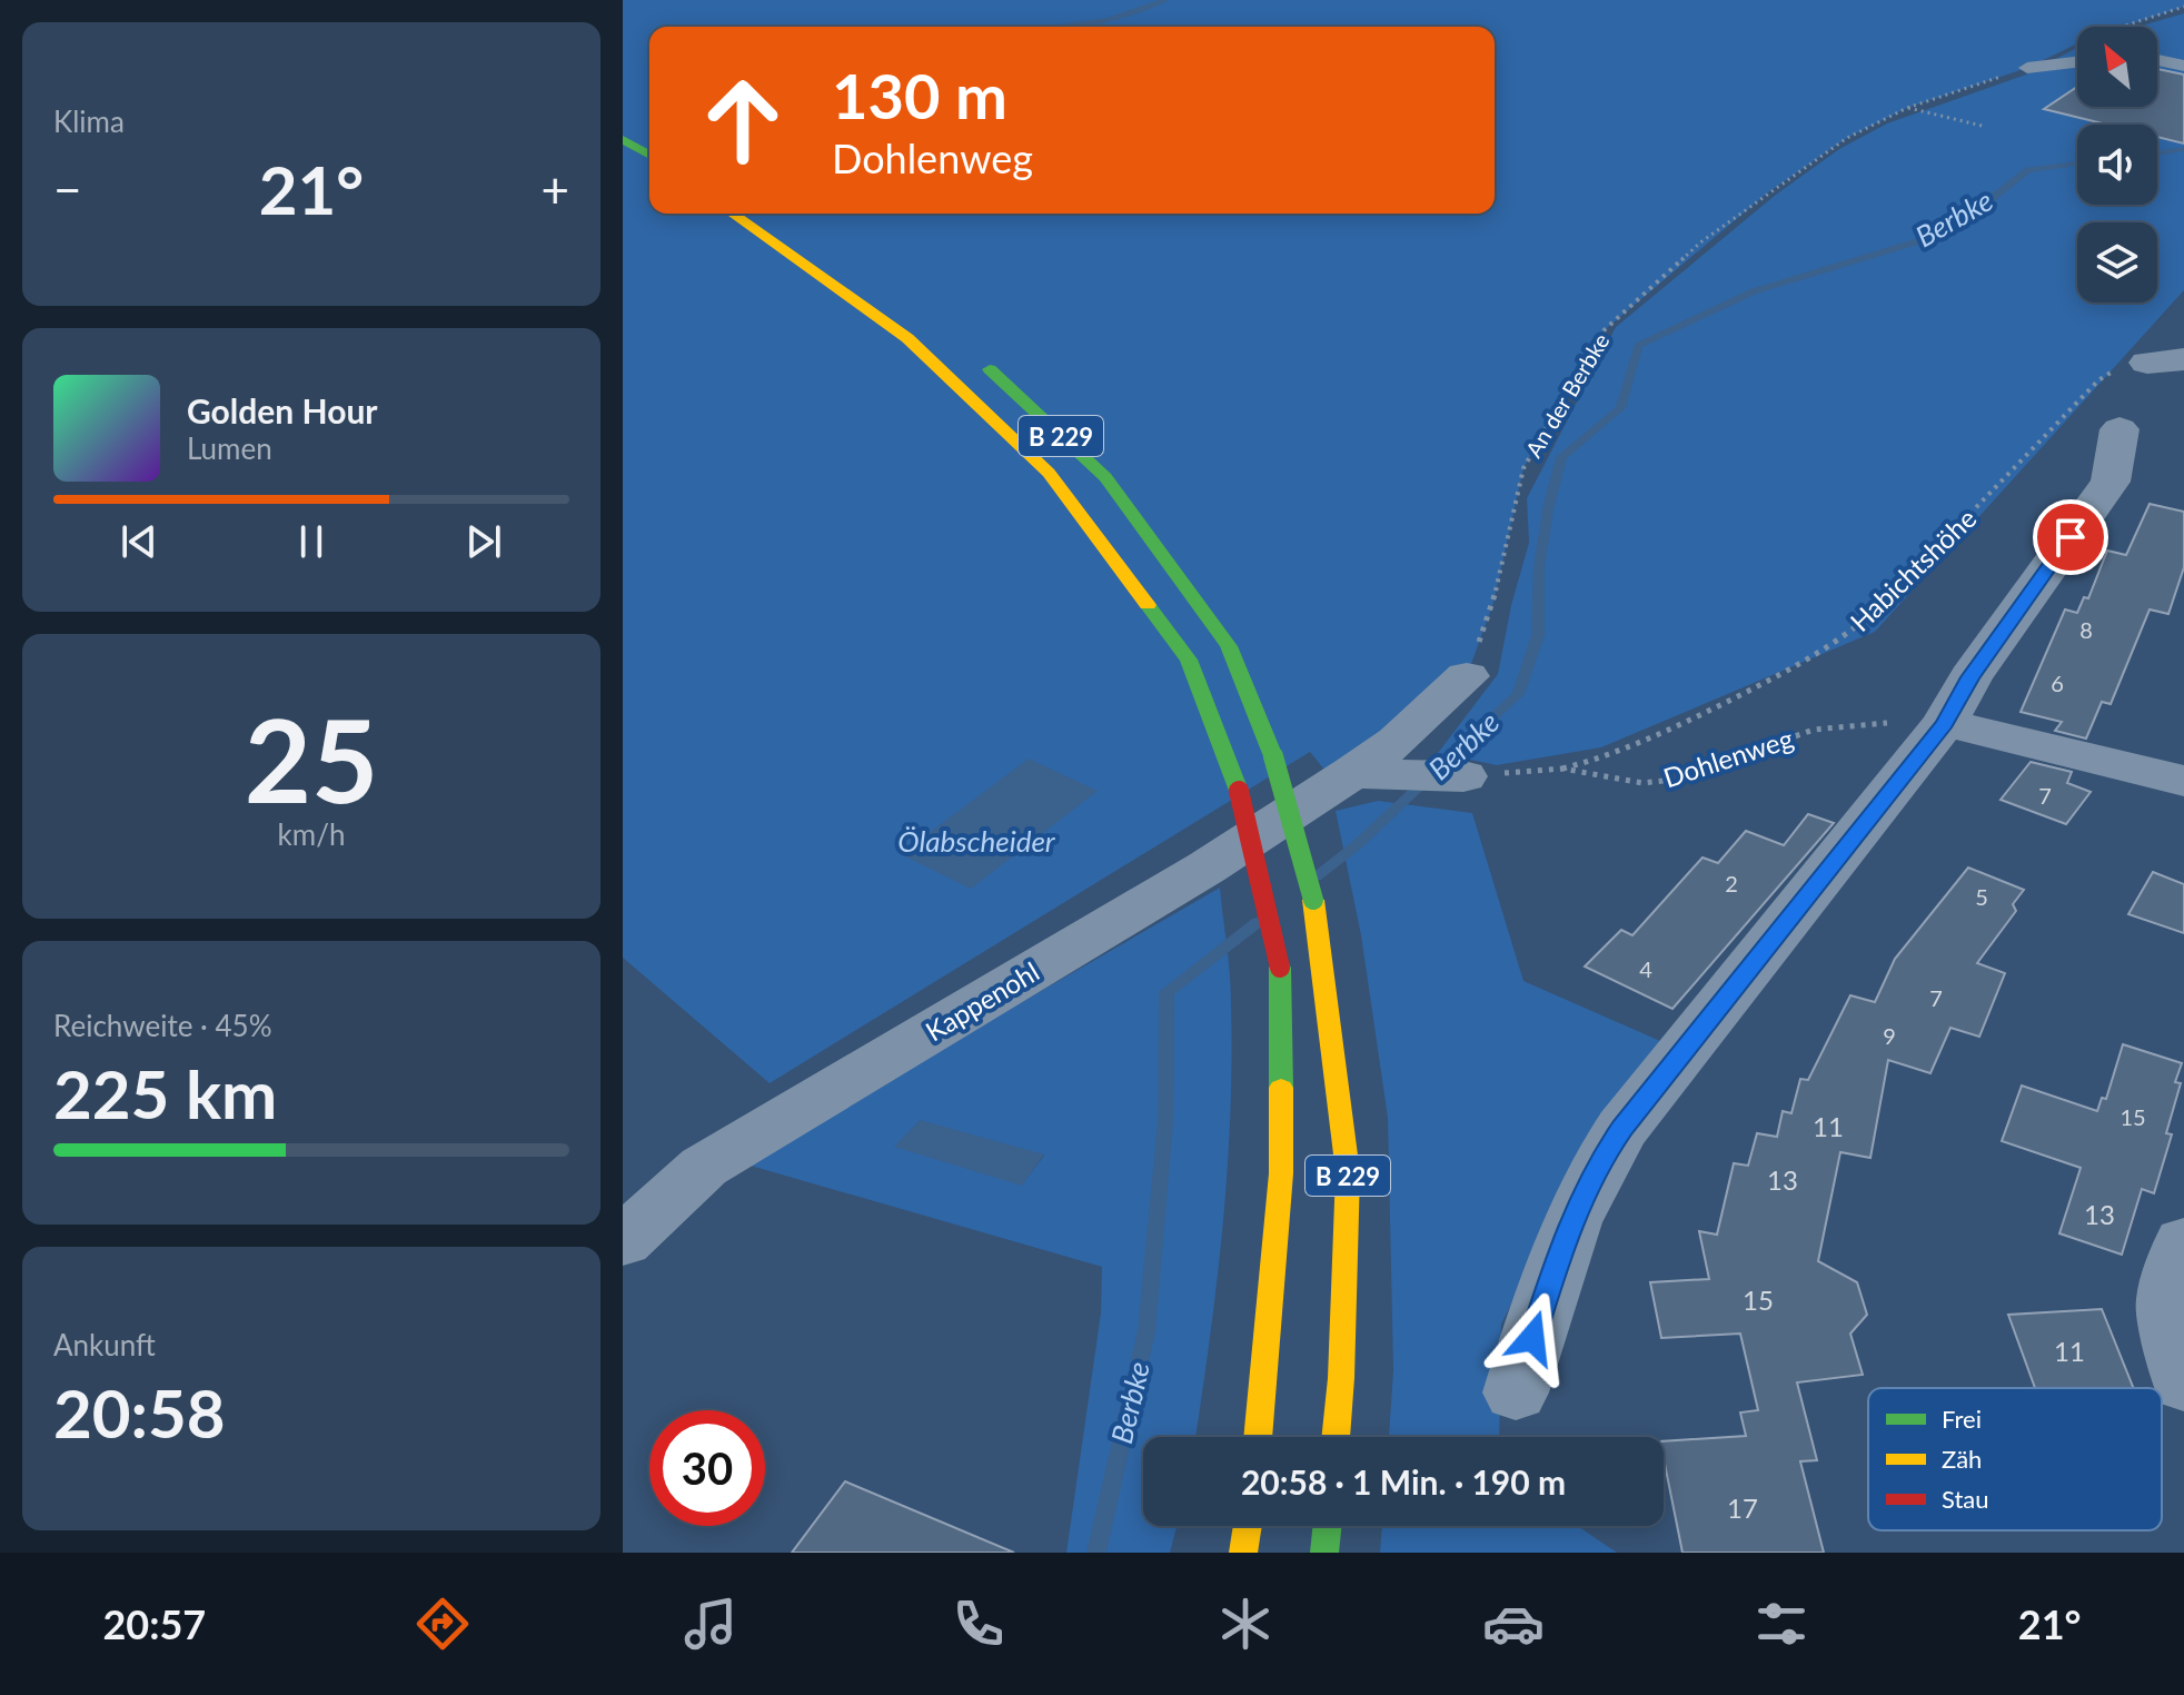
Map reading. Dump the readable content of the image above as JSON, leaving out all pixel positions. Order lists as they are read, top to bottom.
{
  "streets": {
    "main road": ["B 229"],
    "street": ["Kappenohl"],
    "path": ["An der Berbke", "Habichtshöhe", "Dohlenweg"]
  },
  "crossings": [
    ["Habichtshöhe", "Dohlenweg"]
  ],
  "water": ["Berbke", "Ölabscheider"],
  "house_numbers": [
    "8",
    "6",
    "7",
    "2",
    "5",
    "4",
    "7",
    "9",
    "15",
    "11",
    "13",
    "13",
    "15",
    "11",
    "17"
  ],
  "legend": ["Frei", "Zäh", "Stau"],
  "north": "top left",
  "page": {
    "tile": [
      "Klima",
      ["25", "km/h"],
      ["Reichweite · 45%", "225 km"],
      ["Ankunft", "20:58"]
    ],
    "turn": ["130 m", "Dohlenweg"],
    "heat": ["−", "21°", "+"],
    "song": ["Golden Hour", "Lumen"],
    "limit": "30",
    "trip": "20:58 · 1 Min. · 190 m",
    "tabs": ["20:57", "21°"]
  }
}
